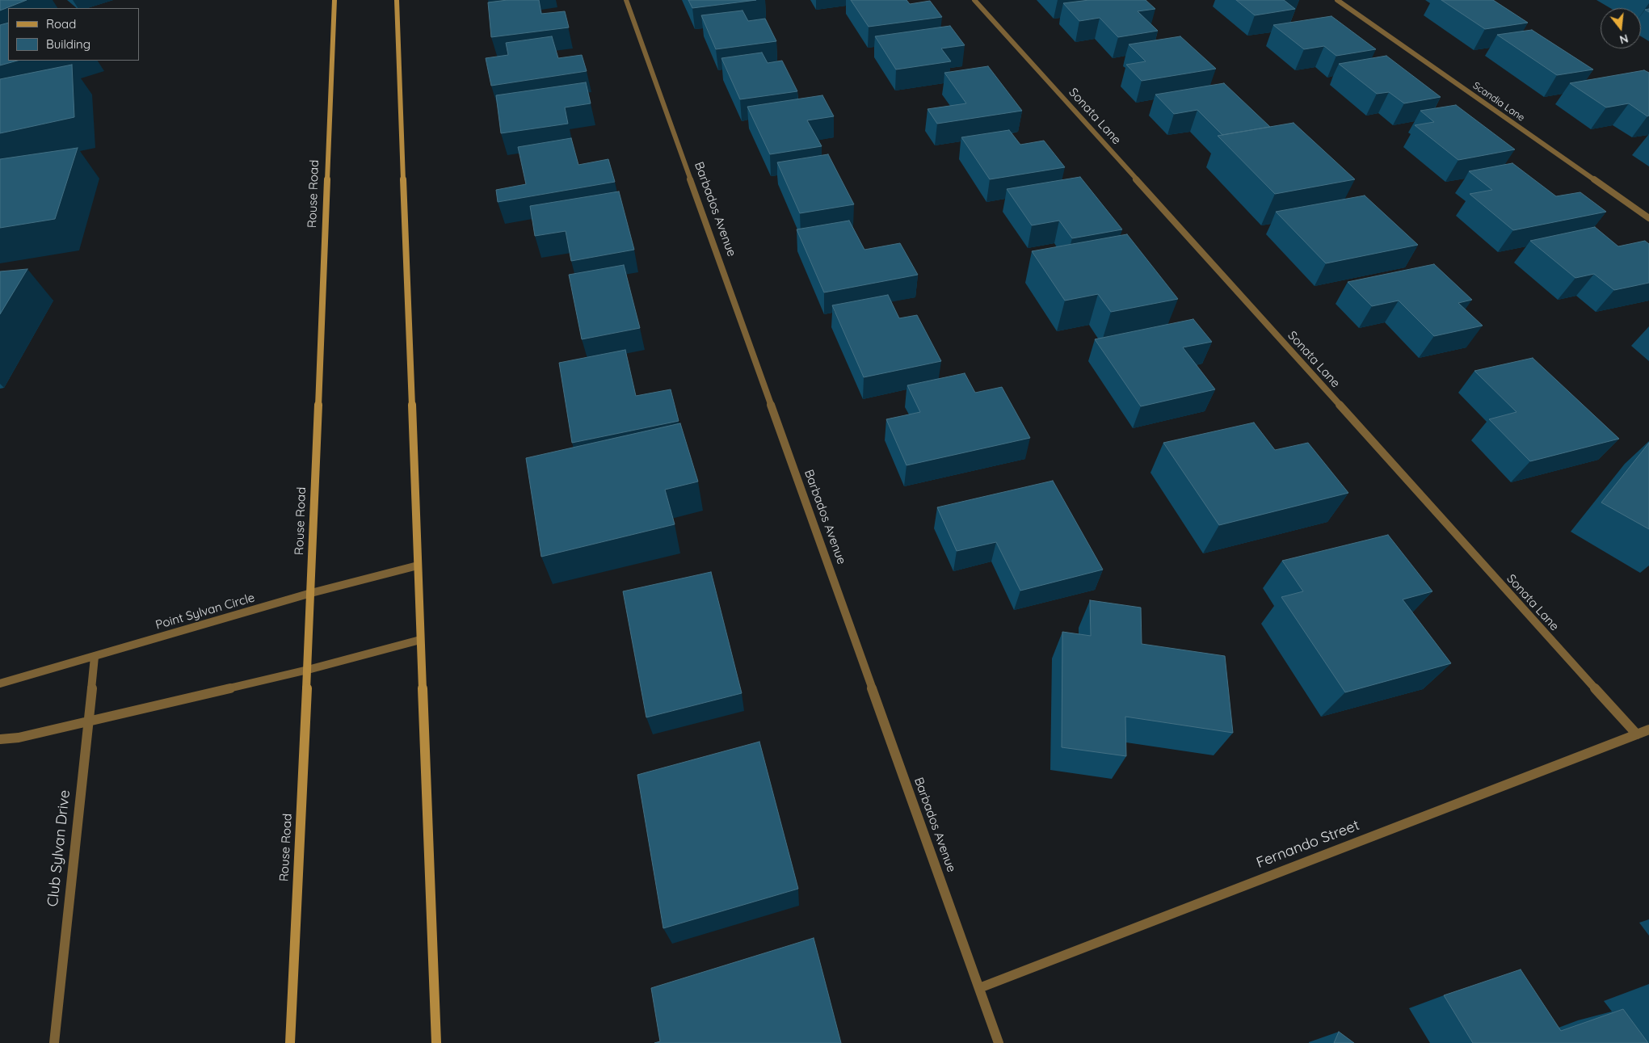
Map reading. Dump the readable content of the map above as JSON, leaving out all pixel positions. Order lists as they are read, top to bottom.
{
  "streets": {
    "street": [
      "Scandia Lane",
      "Sonata Lane",
      "Rouse Road",
      "Barbados Avenue",
      "Point Sylvan Circle",
      "Fernando Street",
      "Club Sylvan Drive"
    ]
  },
  "crossings": [
    ["Sonata Lane", "Fernando Street"],
    ["Rouse Road", "Point Sylvan Circle"],
    ["Barbados Avenue", "Fernando Street"],
    ["Point Sylvan Circle", "Club Sylvan Drive"]
  ],
  "legend": ["Road", "Building"],
  "north": "bottom"
}
